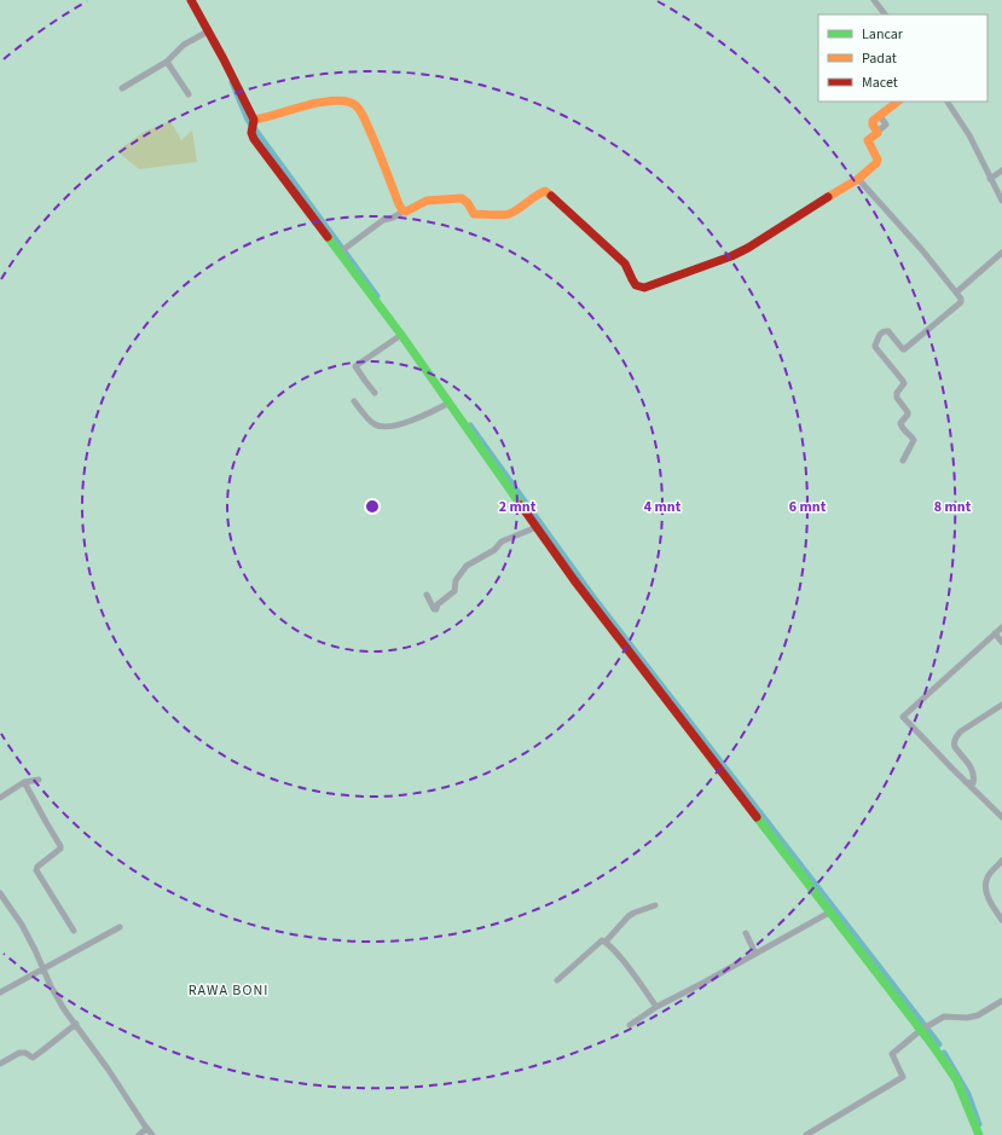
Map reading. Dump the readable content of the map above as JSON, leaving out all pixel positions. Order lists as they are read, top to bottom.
{
  "districts": ["RAWA BONI"],
  "legend": ["Lancar", "Padat", "Macet"],
  "rings": [
    "2 mnt",
    "4 mnt",
    "6 mnt",
    "8 mnt"
  ]
}
